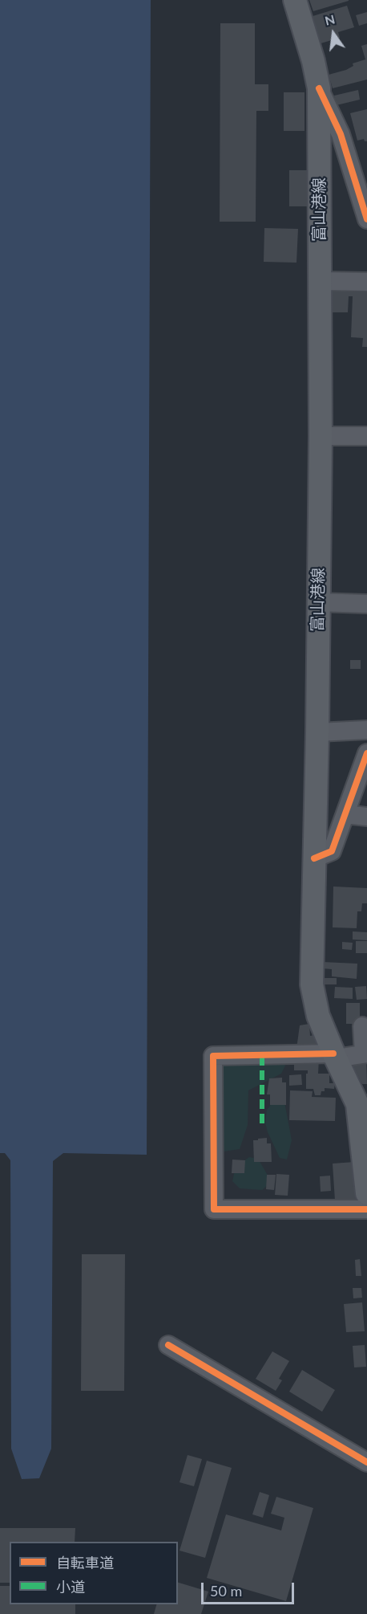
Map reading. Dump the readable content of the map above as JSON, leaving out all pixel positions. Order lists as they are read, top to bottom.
{
  "streets": {
    "main road": ["富山港線"]
  },
  "legend": ["自転車道", "小道"],
  "scale_bar": "50 m",
  "north": "top"
}
